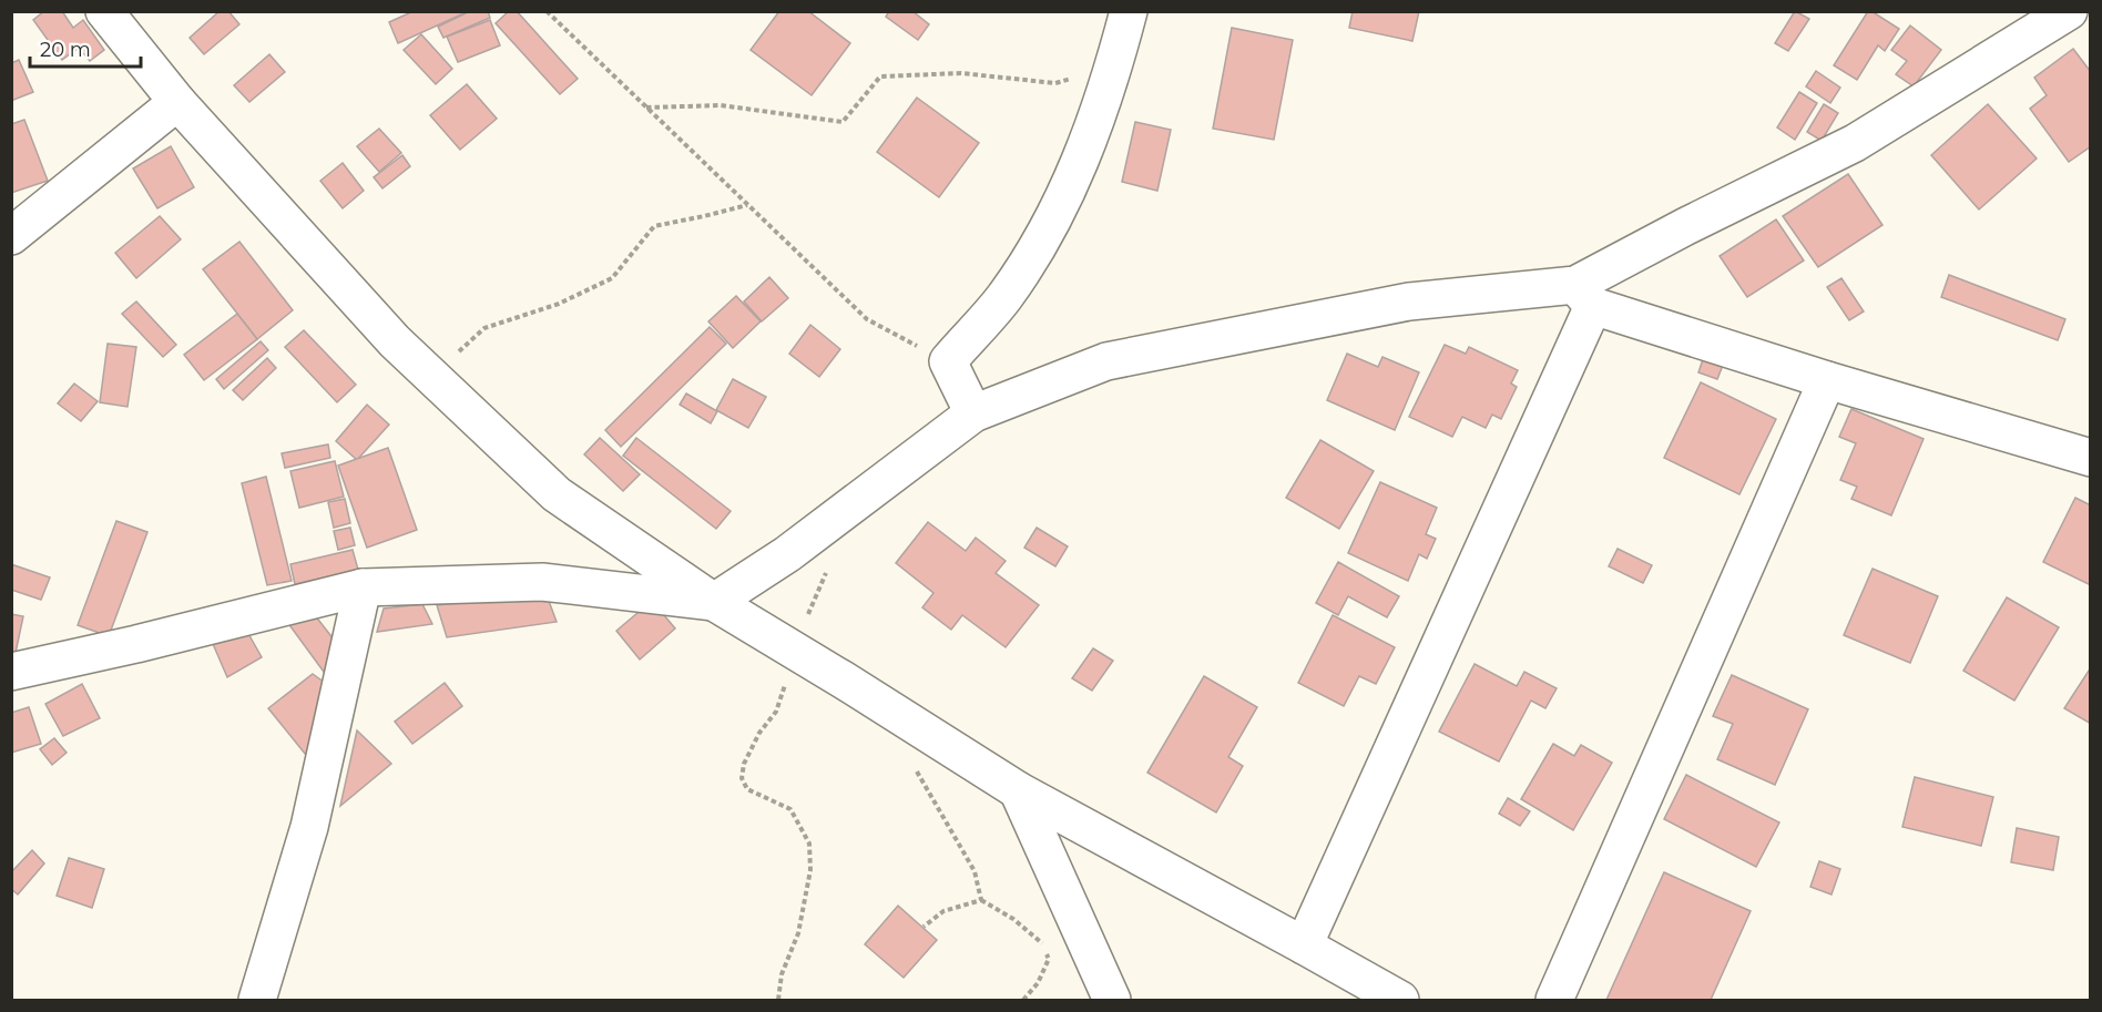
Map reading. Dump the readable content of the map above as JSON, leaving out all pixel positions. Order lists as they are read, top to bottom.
{
  "scale_bar": "20 m"
}
